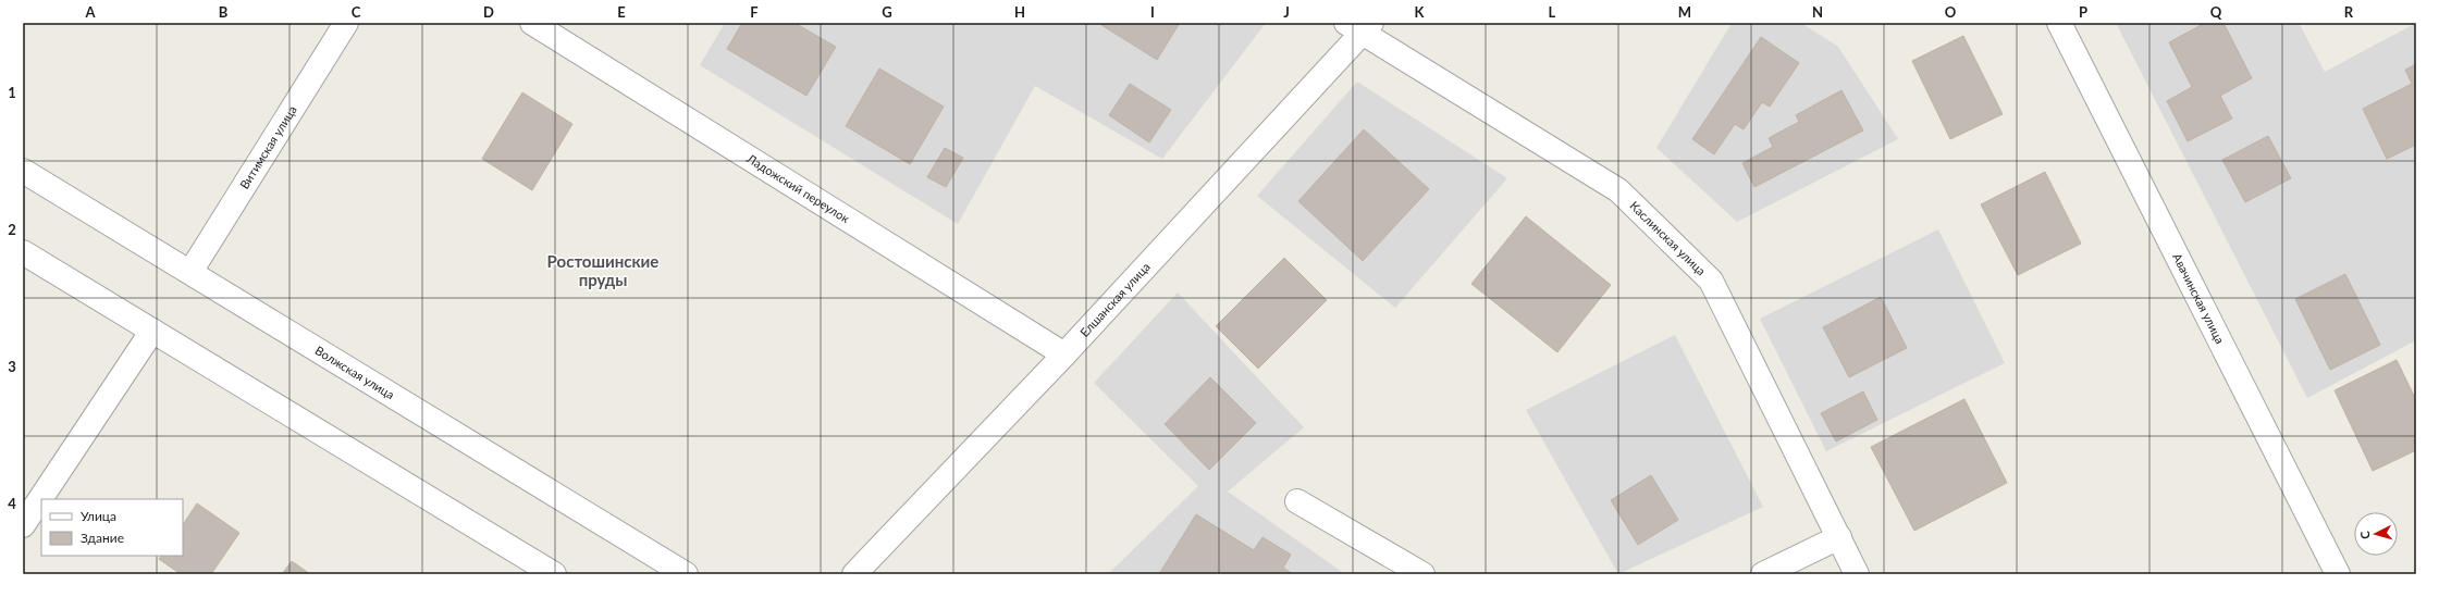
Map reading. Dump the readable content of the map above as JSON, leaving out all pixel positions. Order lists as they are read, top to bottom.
{
  "streets": {
    "street": [
      "Витимская улица",
      "Ладожский переулок",
      "Каслинская улица",
      "Авачинская улица",
      "Елшанская улица",
      "Волжская улица"
    ]
  },
  "crossings": [
    ["Витимская улица", "Волжская улица"],
    ["Ладожский переулок", "Елшанская улица"],
    ["Каслинская улица", "Елшанская улица"]
  ],
  "districts": ["Ростошинские пруды"],
  "legend": ["Улица", "Здание"],
  "north": "left",
  "grid": {
    "columns": [
      "A",
      "B",
      "C",
      "D",
      "E",
      "F",
      "G",
      "H",
      "I",
      "J",
      "K",
      "L",
      "M",
      "N",
      "O",
      "P",
      "Q",
      "R"
    ],
    "rows": [
      "1",
      "2",
      "3",
      "4"
    ]
  }
}
